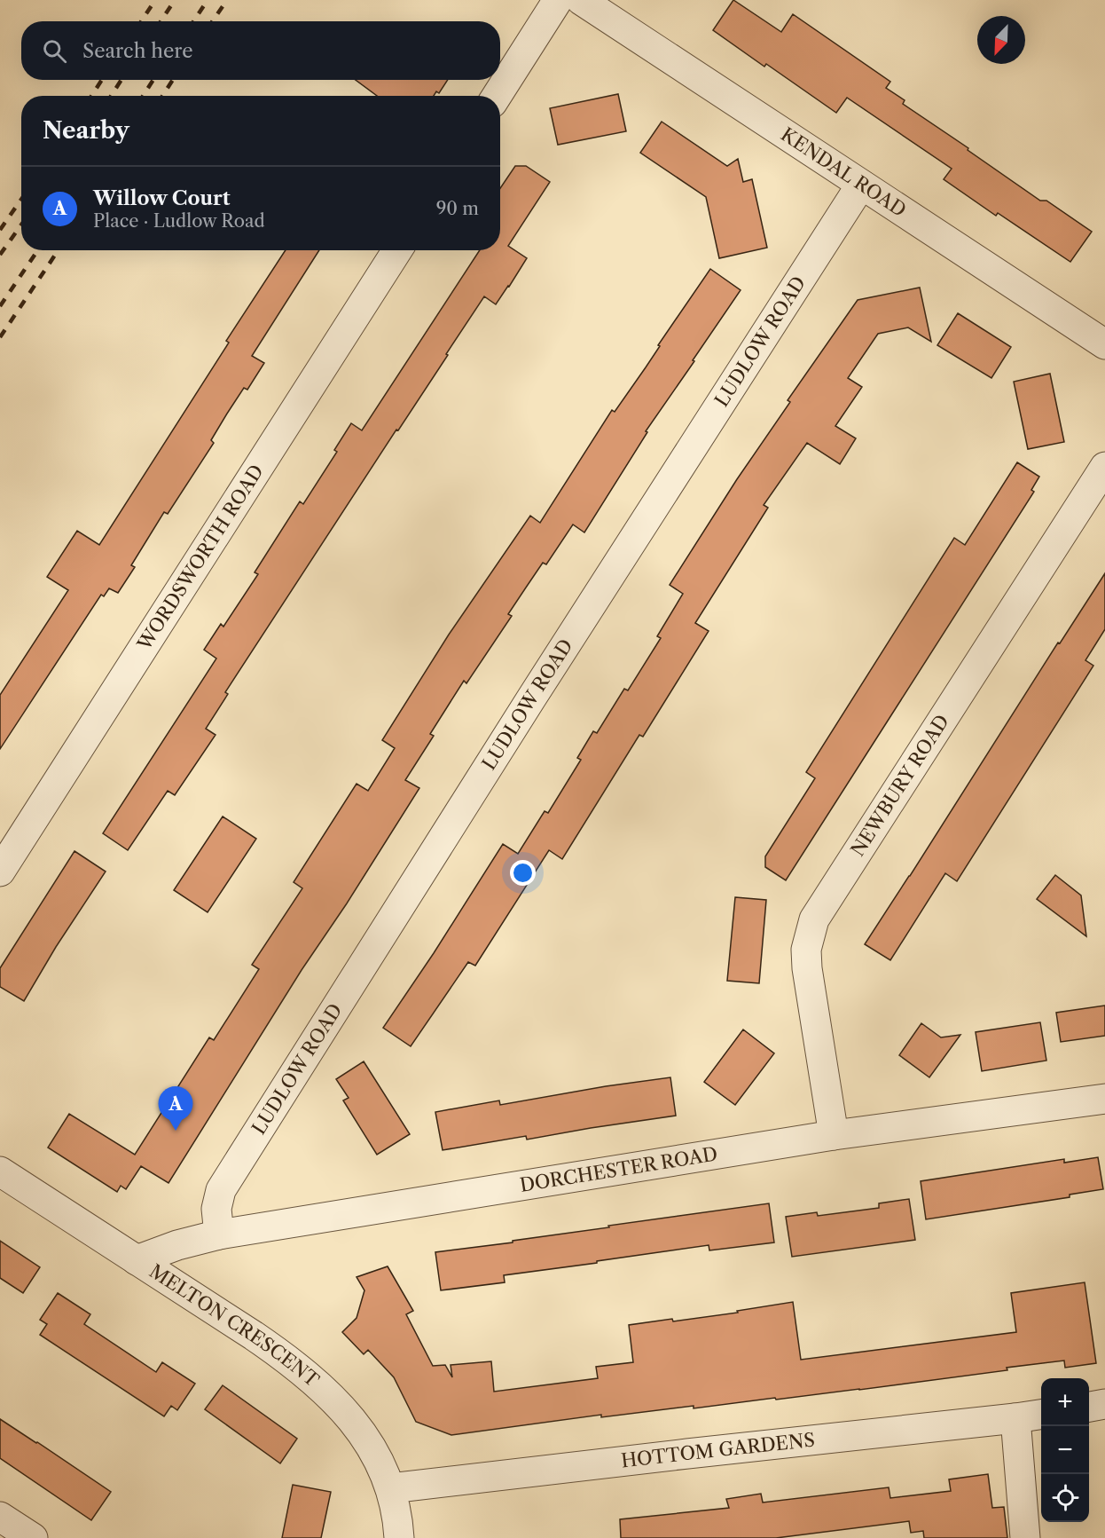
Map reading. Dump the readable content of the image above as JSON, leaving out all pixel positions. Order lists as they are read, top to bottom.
{
  "streets": {
    "street": [
      "KENDAL ROAD",
      "LUDLOW ROAD",
      "WORDSWORTH ROAD",
      "NEWBURY ROAD",
      "DORCHESTER ROAD",
      "MELTON CRESCENT",
      "HOTTOM GARDENS"
    ]
  },
  "crossings": [
    ["KENDAL ROAD", "LUDLOW ROAD"],
    ["LUDLOW ROAD", "DORCHESTER ROAD"],
    ["NEWBURY ROAD", "DORCHESTER ROAD"],
    ["DORCHESTER ROAD", "MELTON CRESCENT"],
    ["MELTON CRESCENT", "HOTTOM GARDENS"]
  ],
  "north": "bottom left",
  "page": {
    "search": "Search here",
    "heading": "Nearby",
    "list": [
      {
        "mark": "A",
        "name": "Willow Court",
        "note": "Place · Ludlow Road",
        "value": "90 m"
      }
    ],
    "pins": "A",
    "map_buttons": ["+", "−"]
  }
}
